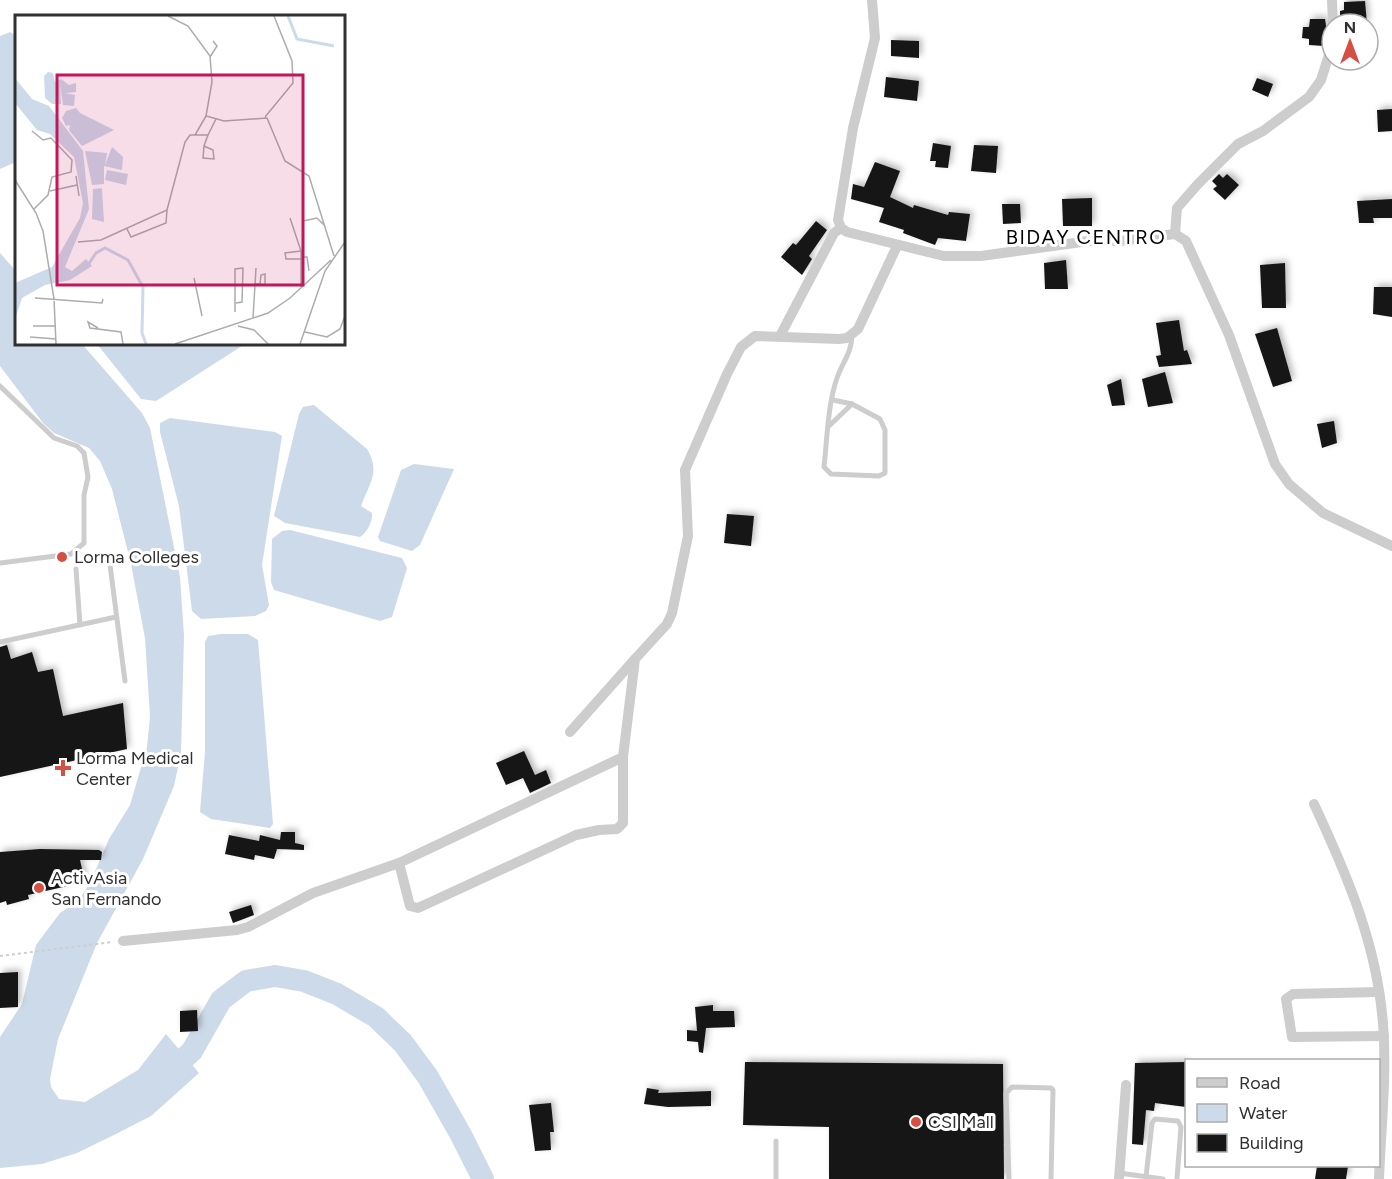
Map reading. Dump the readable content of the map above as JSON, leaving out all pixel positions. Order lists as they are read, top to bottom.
{
  "districts": ["BIDAY CENTRO"],
  "places": {
    "other": ["Lorma Colleges", "ActivAsia San Fernando", "CSI Mall"],
    "health": ["Lorma Medical Center"]
  },
  "legend": ["Road", "Water", "Building"],
  "north": "top"
}
